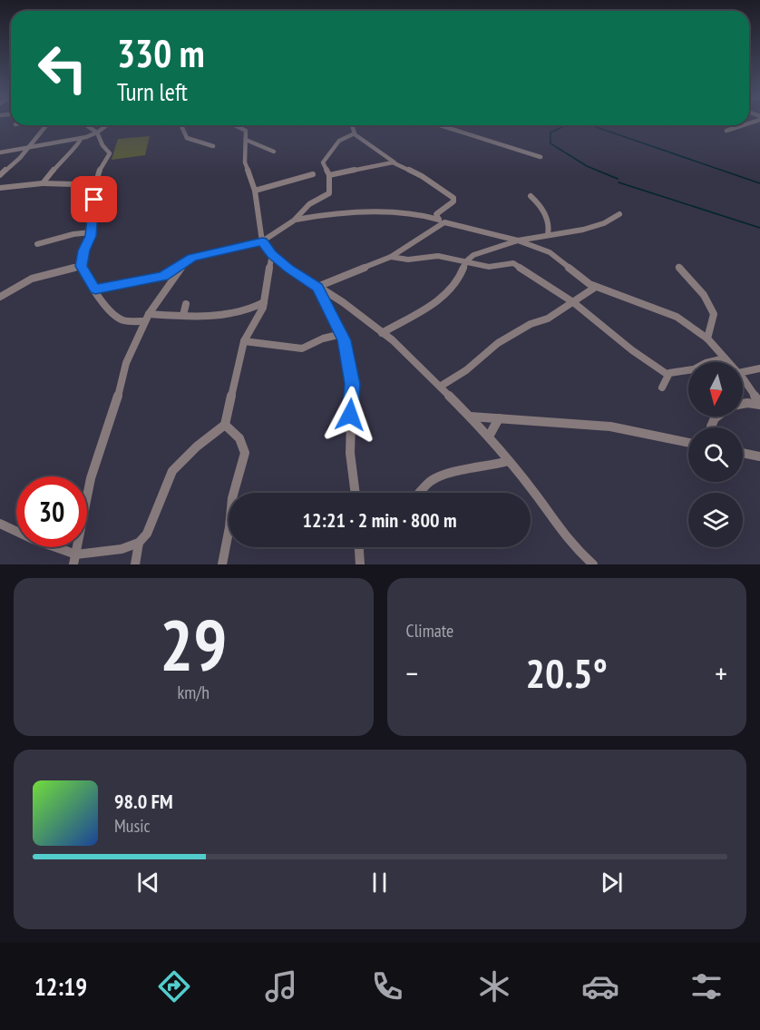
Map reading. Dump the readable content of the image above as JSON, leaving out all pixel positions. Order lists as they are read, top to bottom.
{
  "north": "bottom",
  "page": {
    "turn": ["330 m", "Turn left"],
    "limit": "30",
    "trip": "12:21 · 2 min · 800 m",
    "tile": [
      ["29", "km/h"],
      "Climate"
    ],
    "heat": ["−", "20.5°", "+"],
    "song": ["98.0 FM", "Music"],
    "tabs": "12:19"
  }
}
